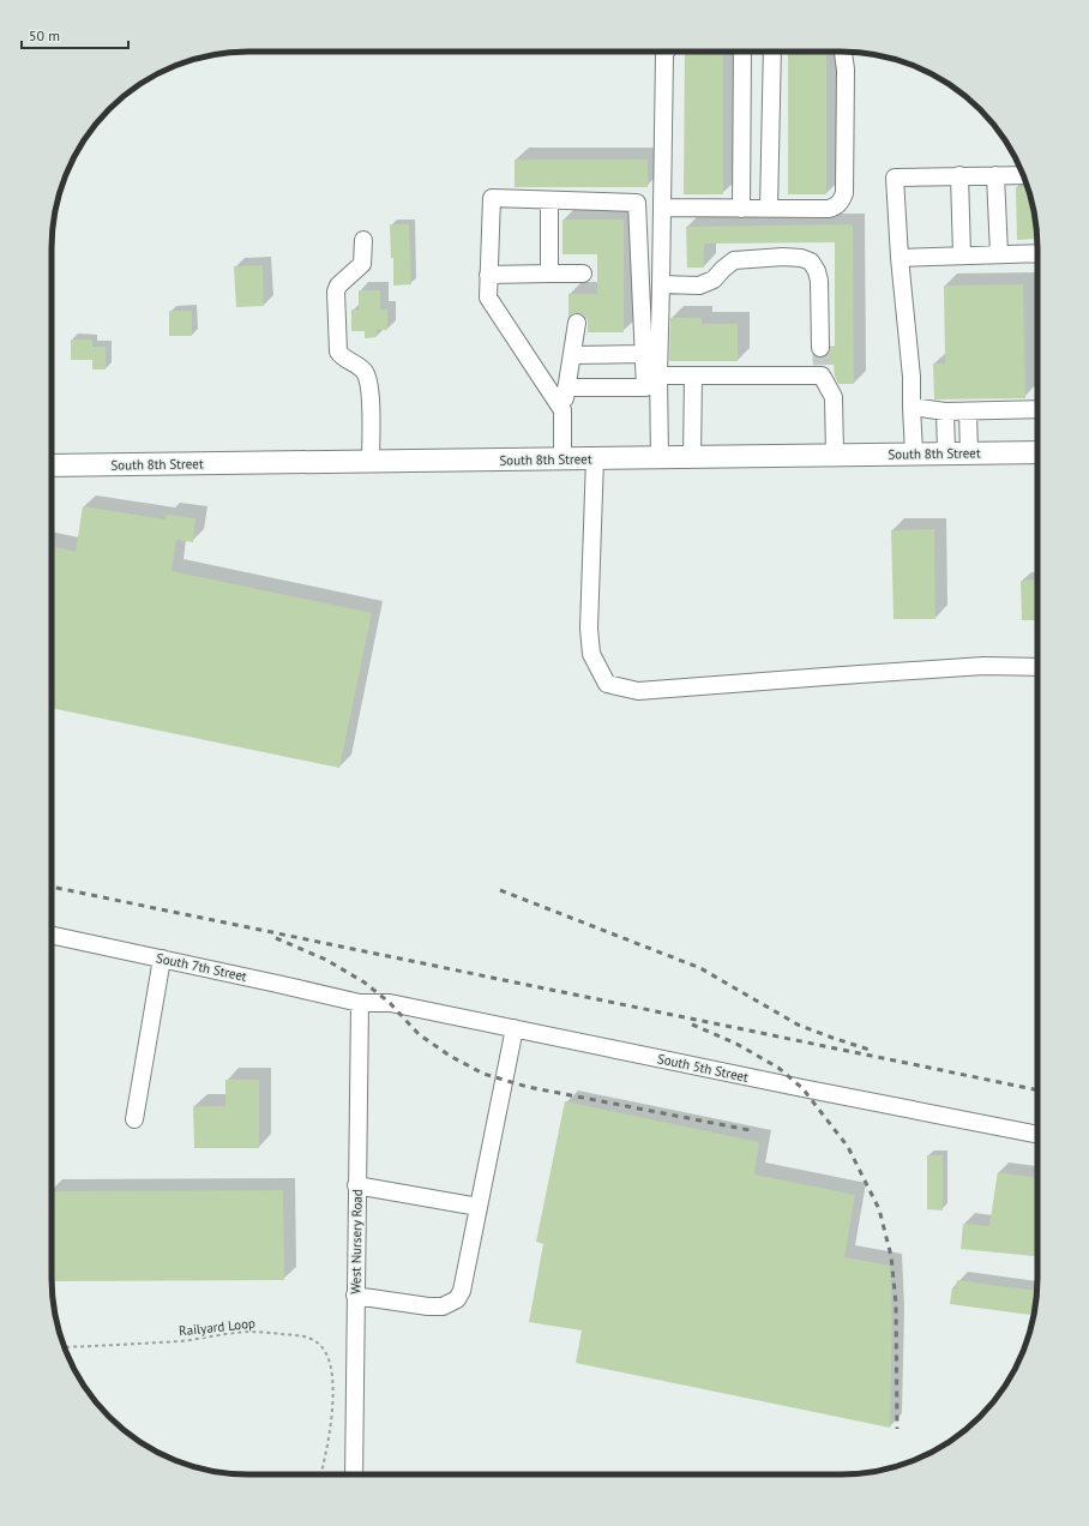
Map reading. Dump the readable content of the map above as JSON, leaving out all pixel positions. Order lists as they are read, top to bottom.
{
  "streets": {
    "main road": ["South 8th Street"],
    "street": ["South 7th Street", "South 5th Street", "West Nursery Road"],
    "path": ["Railyard Loop"]
  },
  "crossings": [
    ["South 7th Street", "South 5th Street"],
    ["South 7th Street", "West Nursery Road"],
    ["South 5th Street", "West Nursery Road"]
  ],
  "scale_bar": "50 m"
}
